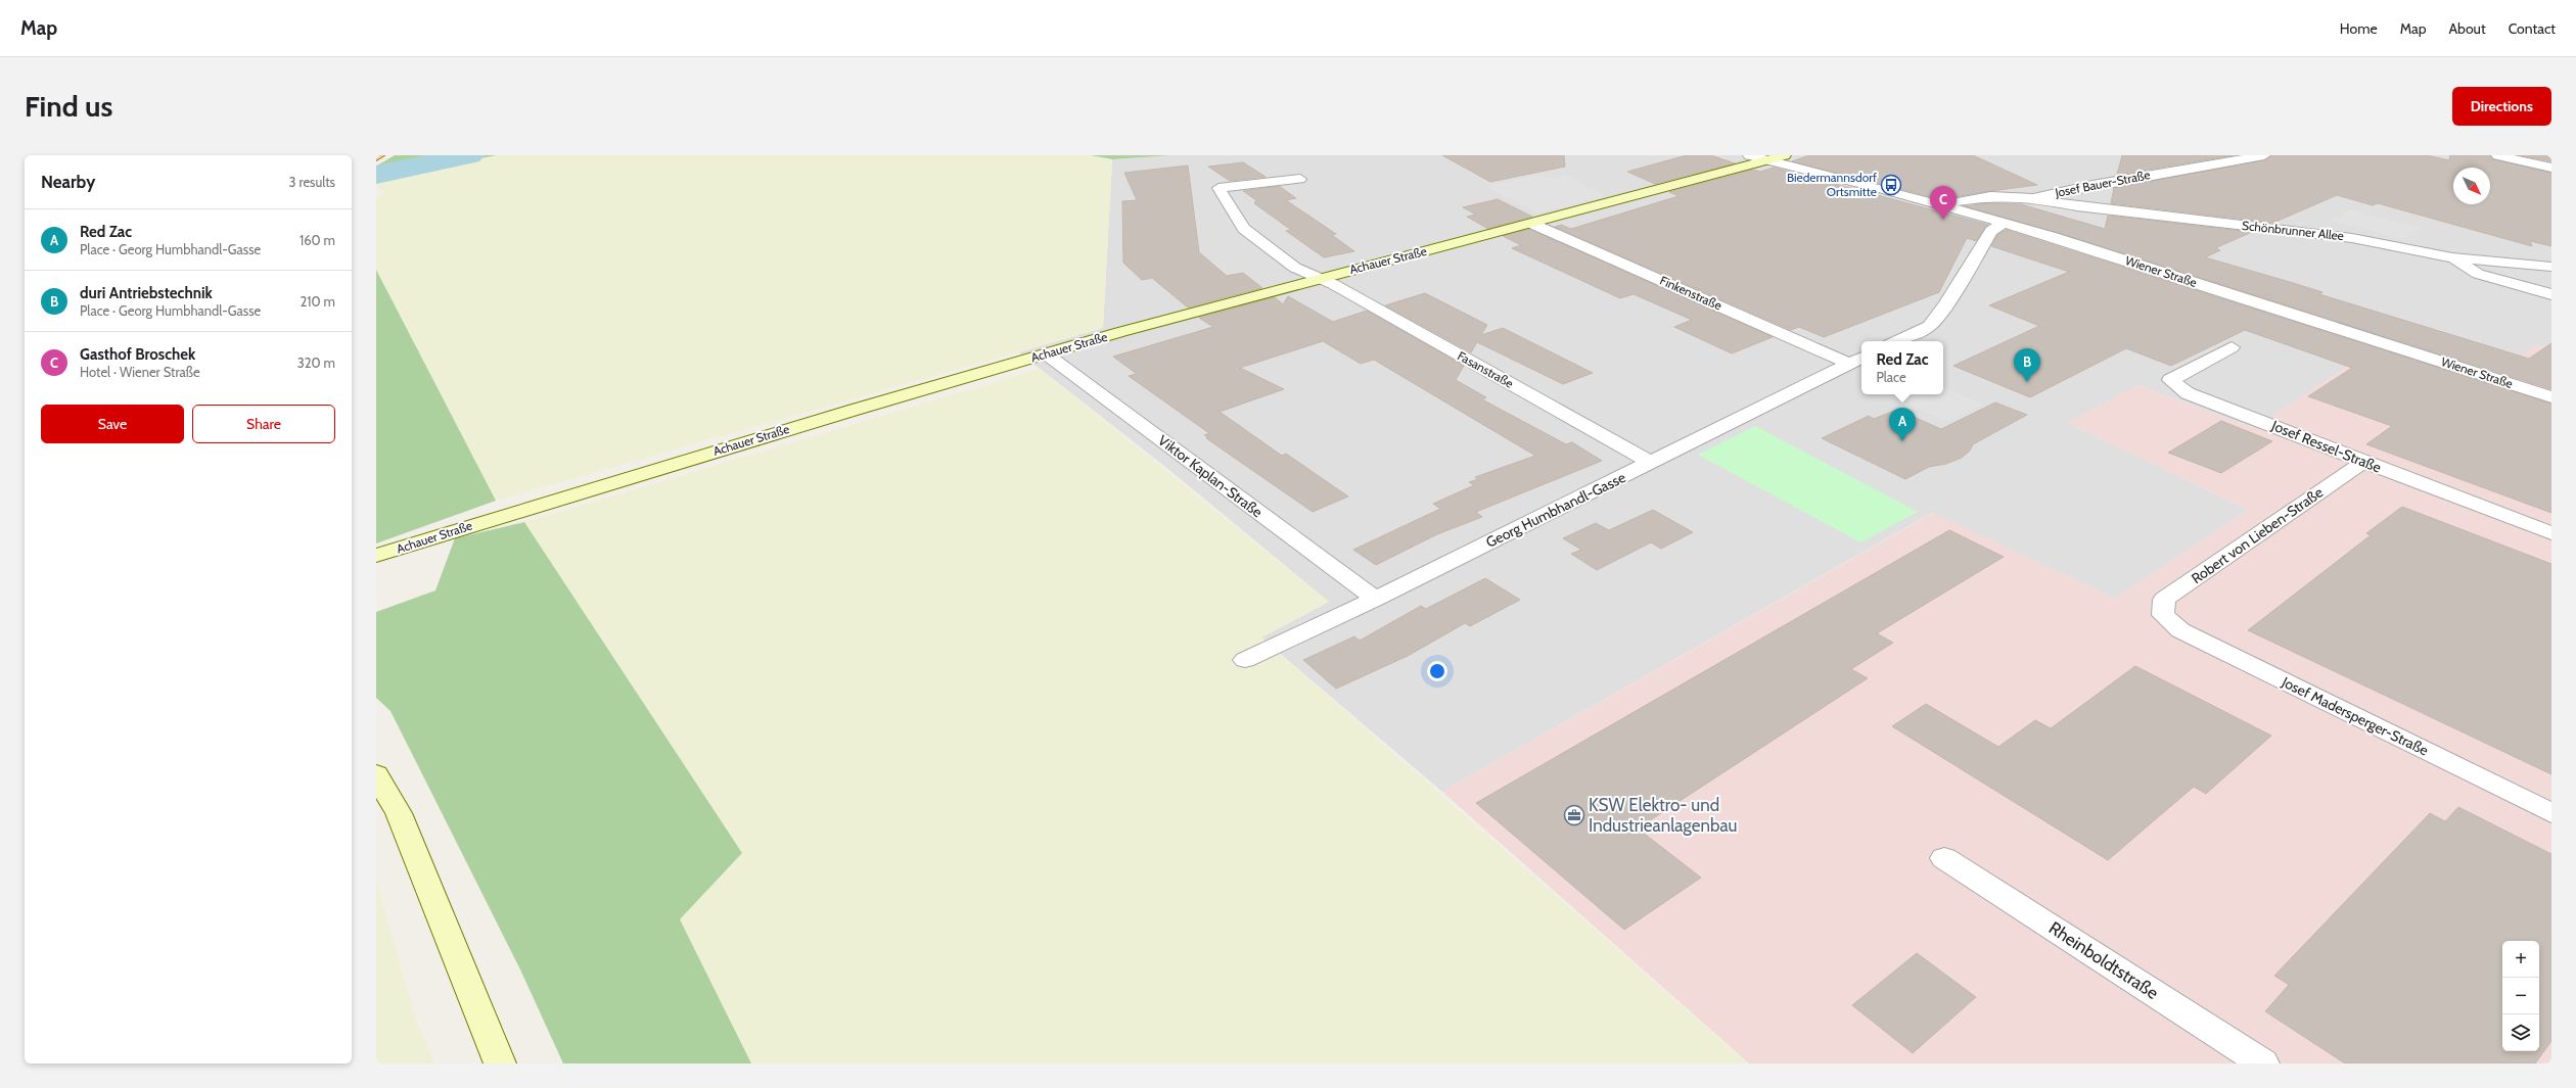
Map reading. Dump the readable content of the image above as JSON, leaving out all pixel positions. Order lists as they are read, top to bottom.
{
  "streets": {
    "street": [
      "Josef Bauer-Straße",
      "Schönbrunner Allee",
      "Achauer Straße",
      "Wiener Straße",
      "Finkenstraße",
      "Fasanstraße",
      "Josef Ressel-Straße",
      "Viktor Kaplan-Straße",
      "Georg Humbhandl-Gasse",
      "Robert von Lieben-Straße",
      "Josef Madersperger-Straße",
      "Rheinboldtstraße"
    ]
  },
  "crossings": [
    ["Josef Bauer-Straße", "Schönbrunner Allee"],
    ["Josef Bauer-Straße", "Wiener Straße"],
    ["Achauer Straße", "Wiener Straße"],
    ["Achauer Straße", "Finkenstraße"],
    ["Achauer Straße", "Fasanstraße"],
    ["Achauer Straße", "Viktor Kaplan-Straße"],
    ["Finkenstraße", "Georg Humbhandl-Gasse"],
    ["Fasanstraße", "Georg Humbhandl-Gasse"],
    ["Josef Ressel-Straße", "Robert von Lieben-Straße"],
    ["Viktor Kaplan-Straße", "Georg Humbhandl-Gasse"],
    ["Robert von Lieben-Straße", "Josef Madersperger-Straße"]
  ],
  "places": {
    "bus stop": ["Biedermannsdorf Ortsmitte"],
    "office": ["KSW Elektro- und Industrieanlagenbau"]
  },
  "north": "bottom right",
  "page": {
    "header": "Map",
    "nav": [
      "Home",
      "Map",
      "About",
      "Contact"
    ],
    "buttons": [
      "Directions",
      ["Save", "Share"]
    ],
    "title": "Find us",
    "heading": ["Nearby", "3 results"],
    "pins": ["C", "B", "A"],
    "list": [
      {
        "mark": "A",
        "name": "Red Zac",
        "note": "Place · Georg Humbhandl-Gasse",
        "value": "160 m"
      },
      {
        "mark": "B",
        "name": "duri Antriebstechnik",
        "note": "Place · Georg Humbhandl-Gasse",
        "value": "210 m"
      },
      {
        "mark": "C",
        "name": "Gasthof Broschek",
        "note": "Hotel · Wiener Straße",
        "value": "320 m"
      }
    ],
    "popup": ["Red Zac", "Place"],
    "map_buttons": ["+", "−"]
  }
}
